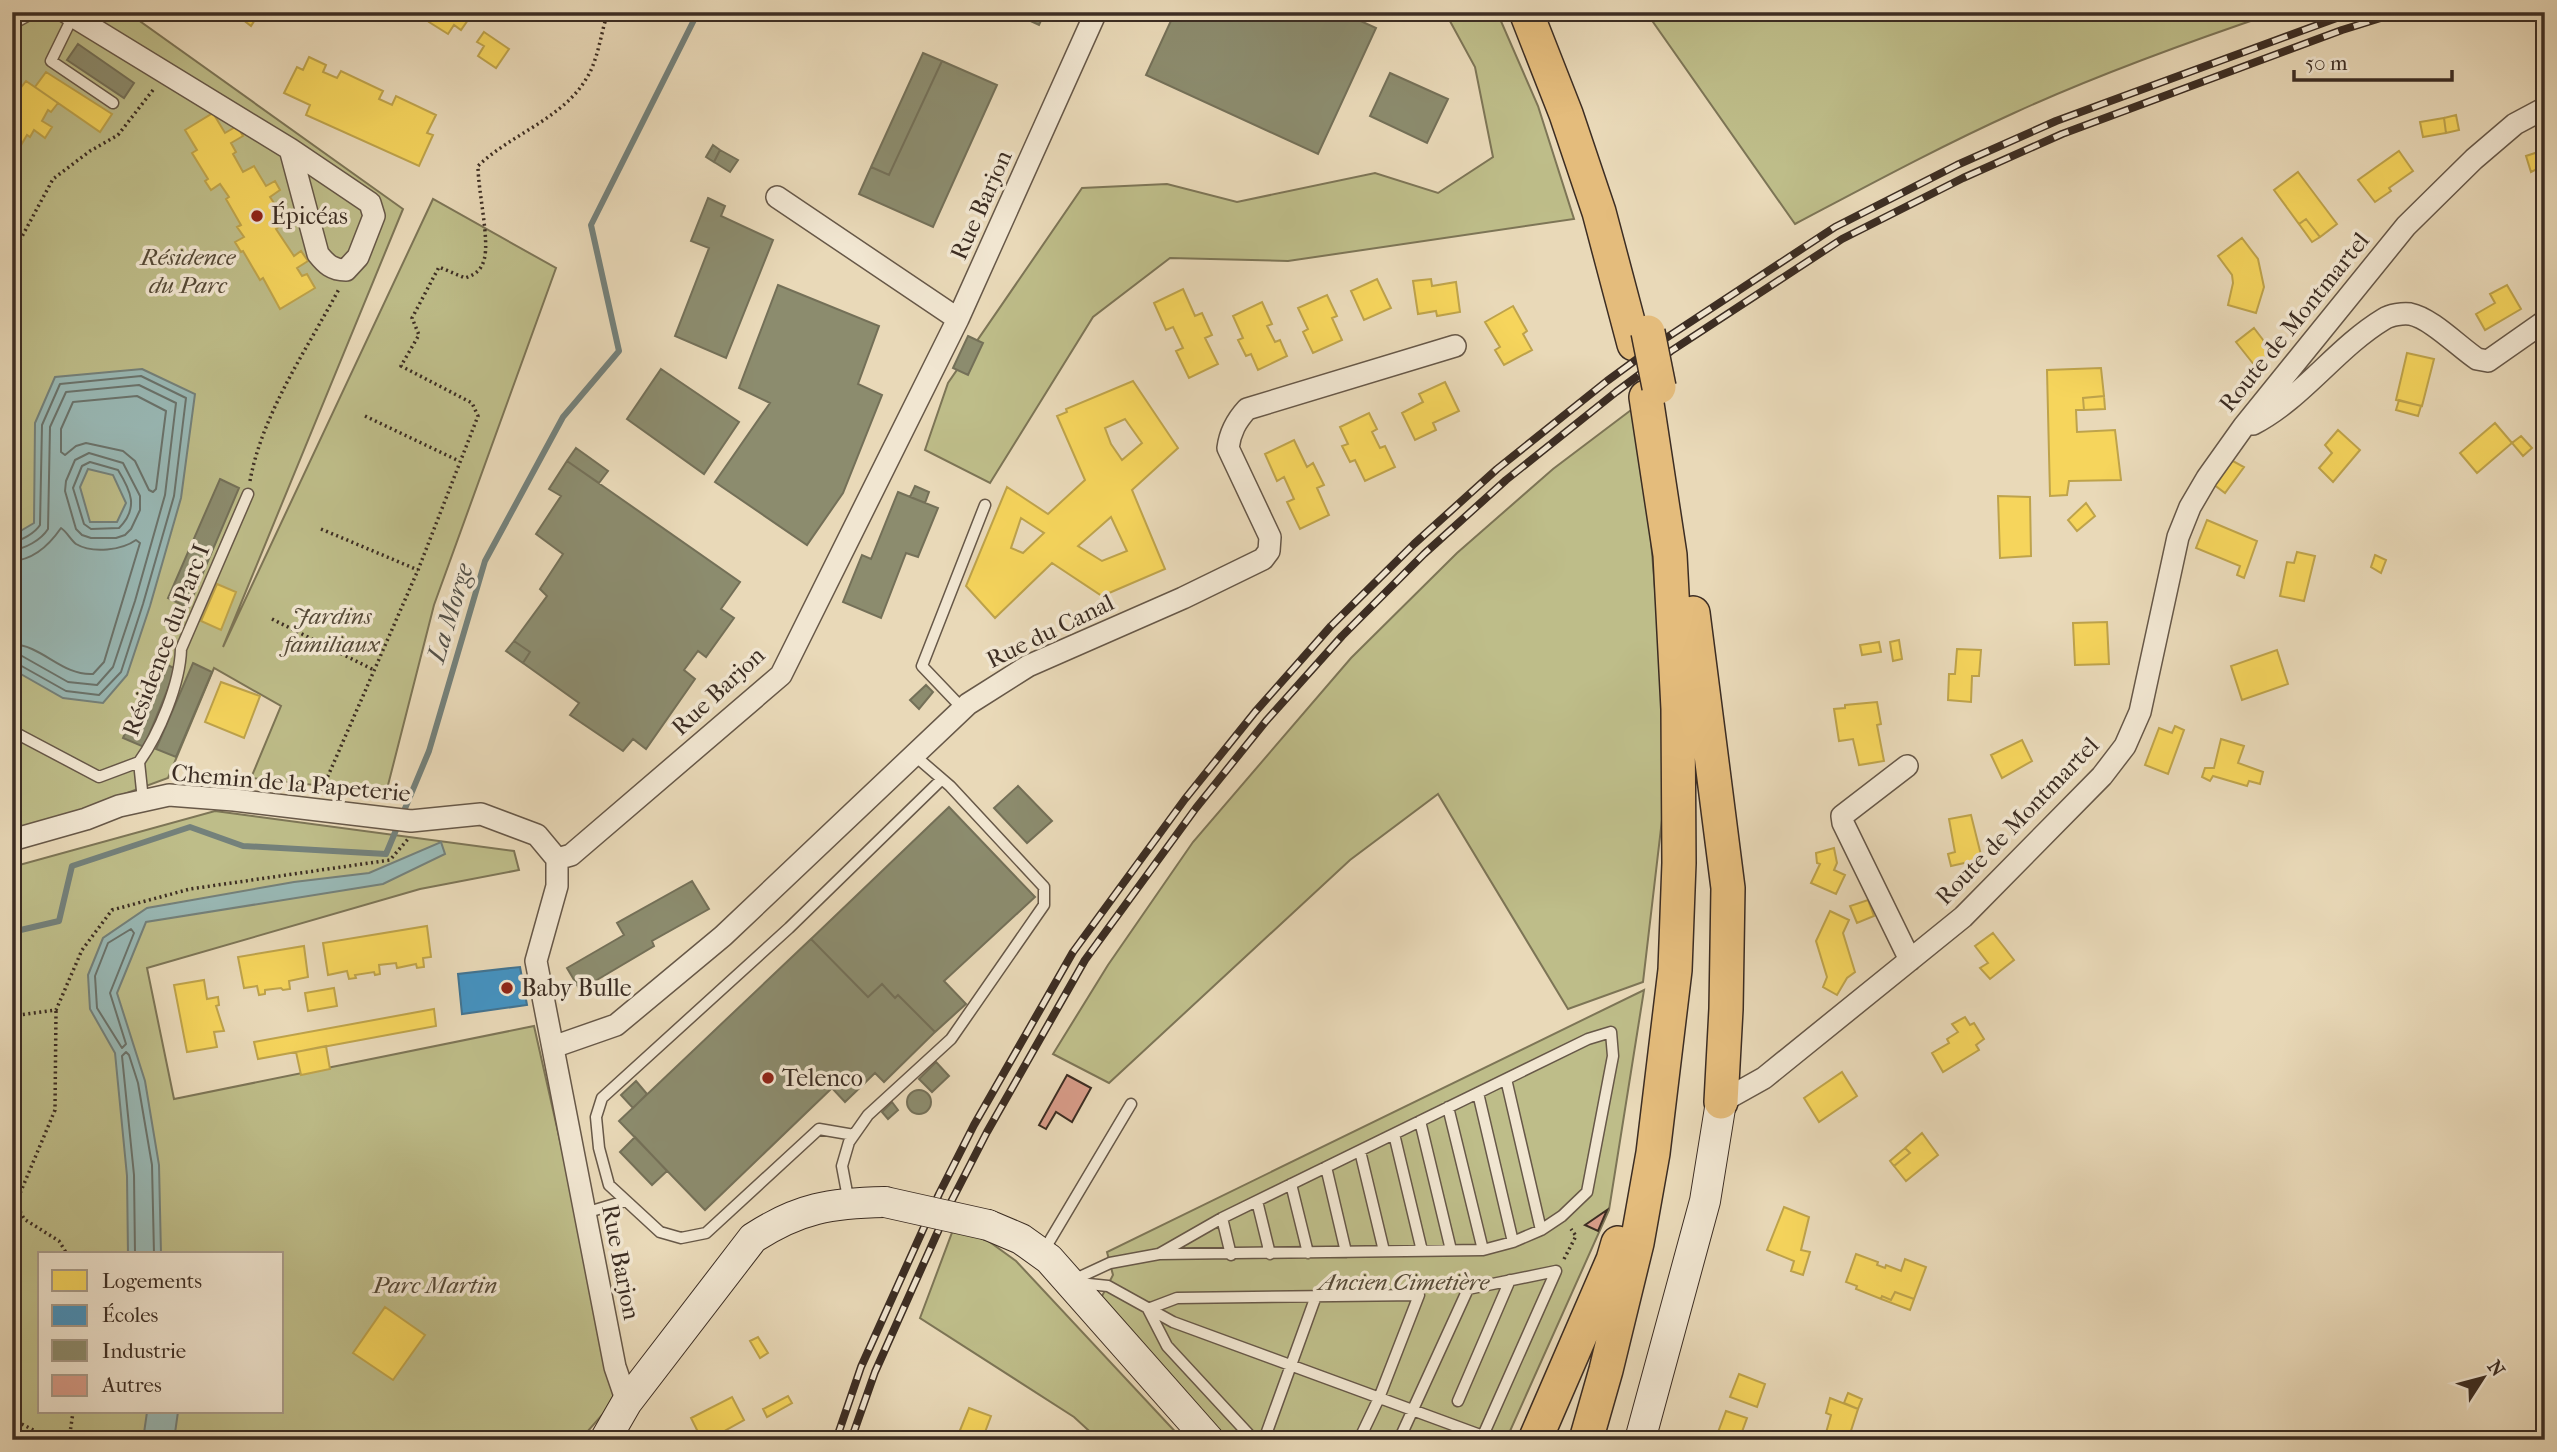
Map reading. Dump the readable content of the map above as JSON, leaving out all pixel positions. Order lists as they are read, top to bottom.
{
  "streets": {
    "street": [
      "Rue Barjon",
      "Route de Montmartel",
      "Rue du Canal",
      "Chemin de la Papeterie"
    ],
    "lane": ["Résidence du Parc I"]
  },
  "crossings": [
    ["Rue Barjon", "Rue du Canal"],
    ["Rue Barjon", "Chemin de la Papeterie"],
    ["Résidence du Parc I", "Chemin de la Papeterie"]
  ],
  "water": ["La Morge"],
  "parks": [
    "Résidence du Parc",
    "Jardins familiaux",
    "Ancien Cimetière",
    "Parc Martin"
  ],
  "places": ["Épicéas", "Baby Bulle", "Telenco"],
  "legend": [
    "Logements",
    "Écoles",
    "Industrie",
    "Autres"
  ],
  "scale_bar": "50 m",
  "north": "top right"
}
